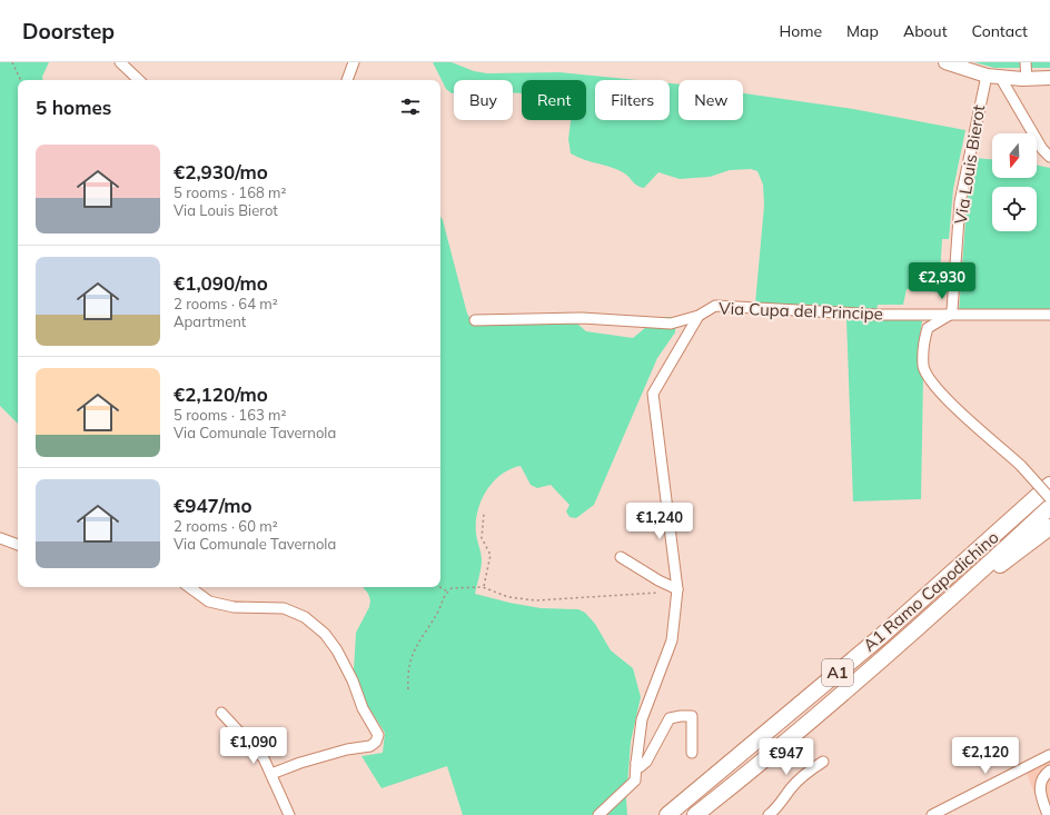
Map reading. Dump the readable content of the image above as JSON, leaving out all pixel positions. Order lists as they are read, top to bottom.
{
  "streets": {
    "highway": ["A1 Ramo Capodichino", "A1"],
    "street": ["Via Louis Bierot", "Via Cupa del Principe"]
  },
  "crossings": [
    ["Via Louis Bierot", "Via Cupa del Principe"]
  ],
  "north": "bottom",
  "page": {
    "header": "Doorstep",
    "nav": [
      "Home",
      "Map",
      "About",
      "Contact"
    ],
    "chip": [
      "Buy",
      "Rent",
      "Filters",
      "New"
    ],
    "heading": "5 homes",
    "list": [
      {
        "name": "€2,930/mo",
        "note": "5 rooms · 168 m² · Via Louis Bierot"
      },
      {
        "name": "€1,090/mo",
        "note": "2 rooms · 64 m² · Apartment"
      },
      {
        "name": "€2,120/mo",
        "note": "5 rooms · 163 m² · Via Comunale Tavernola"
      },
      {
        "name": "€947/mo",
        "note": "2 rooms · 60 m² · Via Comunale Tavernola"
      }
    ],
    "price": [
      "€2,930",
      "€1,240",
      "€1,090",
      "€2,120",
      "€947"
    ]
  }
}
